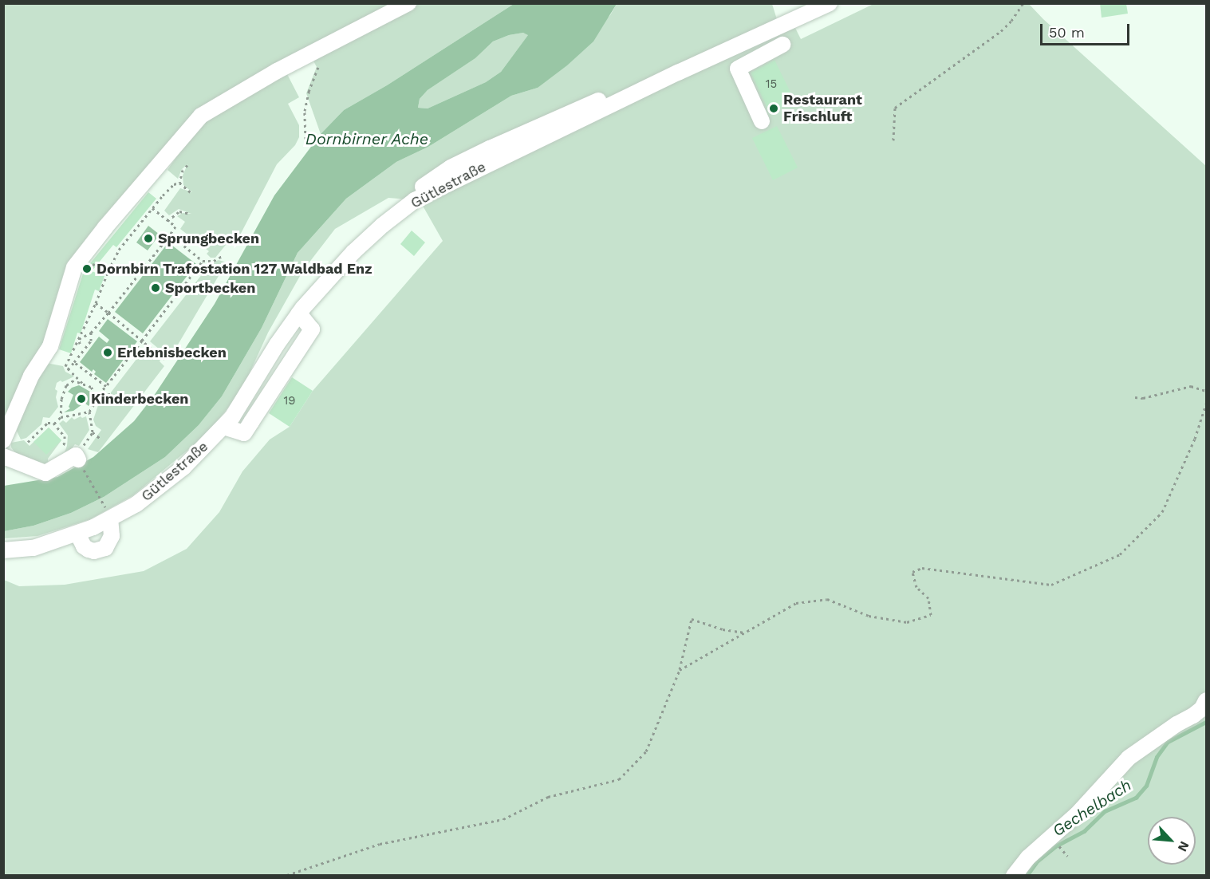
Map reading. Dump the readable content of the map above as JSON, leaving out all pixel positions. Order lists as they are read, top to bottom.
{
  "streets": {
    "street": ["Gütlestraße"]
  },
  "water": ["Dornbirner Ache", "Gechelbach"],
  "places": [
    "Restaurant Frischluft",
    "Sprungbecken",
    "Dornbirn Trafostation 127 Waldbad Enz",
    "Sportbecken",
    "Erlebnisbecken",
    "Kinderbecken"
  ],
  "house_numbers": ["15", "19"],
  "scale_bar": "50 m",
  "north": "bottom right"
}
